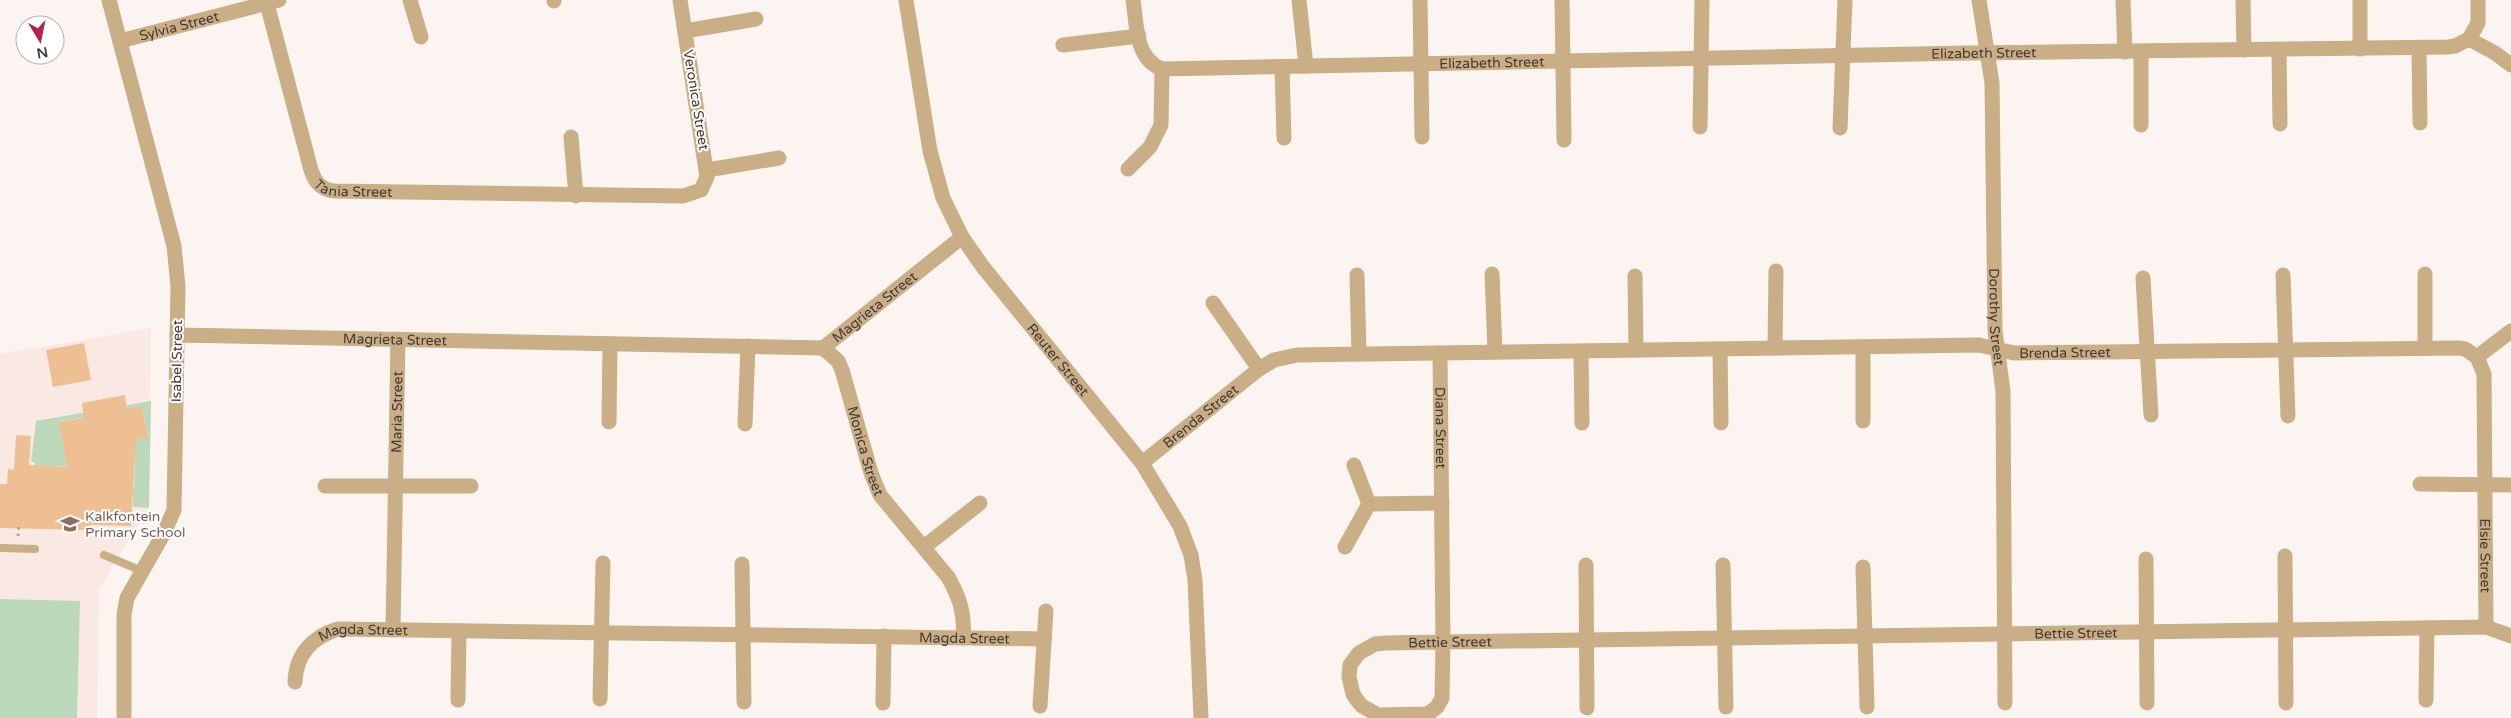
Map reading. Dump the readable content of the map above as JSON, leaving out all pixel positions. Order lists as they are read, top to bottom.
{
  "streets": {
    "street": [
      "Sylvia Street",
      "Elizabeth Street",
      "Veronica Street",
      "Tania Street",
      "Magrieta Street",
      "Dorothy Street",
      "Brenda Street",
      "Reuter Street",
      "Isabel Street",
      "Maria Street",
      "Diana Street",
      "Monica Street",
      "Elsie Street",
      "Bettie Street",
      "Magda Street"
    ]
  },
  "crossings": [
    ["Sylvia Street", "Tania Street"],
    ["Sylvia Street", "Isabel Street"],
    ["Elizabeth Street", "Dorothy Street"],
    ["Veronica Street", "Tania Street"],
    ["Magrieta Street", "Reuter Street"],
    ["Magrieta Street", "Isabel Street"],
    ["Magrieta Street", "Maria Street"],
    ["Magrieta Street", "Monica Street"],
    ["Dorothy Street", "Brenda Street"],
    ["Dorothy Street", "Bettie Street"],
    ["Brenda Street", "Reuter Street"],
    ["Brenda Street", "Diana Street"],
    ["Brenda Street", "Elsie Street"],
    ["Maria Street", "Magda Street"],
    ["Diana Street", "Bettie Street"],
    ["Monica Street", "Magda Street"],
    ["Elsie Street", "Bettie Street"]
  ],
  "places": {
    "school or university": ["Kalkfontein Primary School"]
  },
  "north": "bottom"
}
